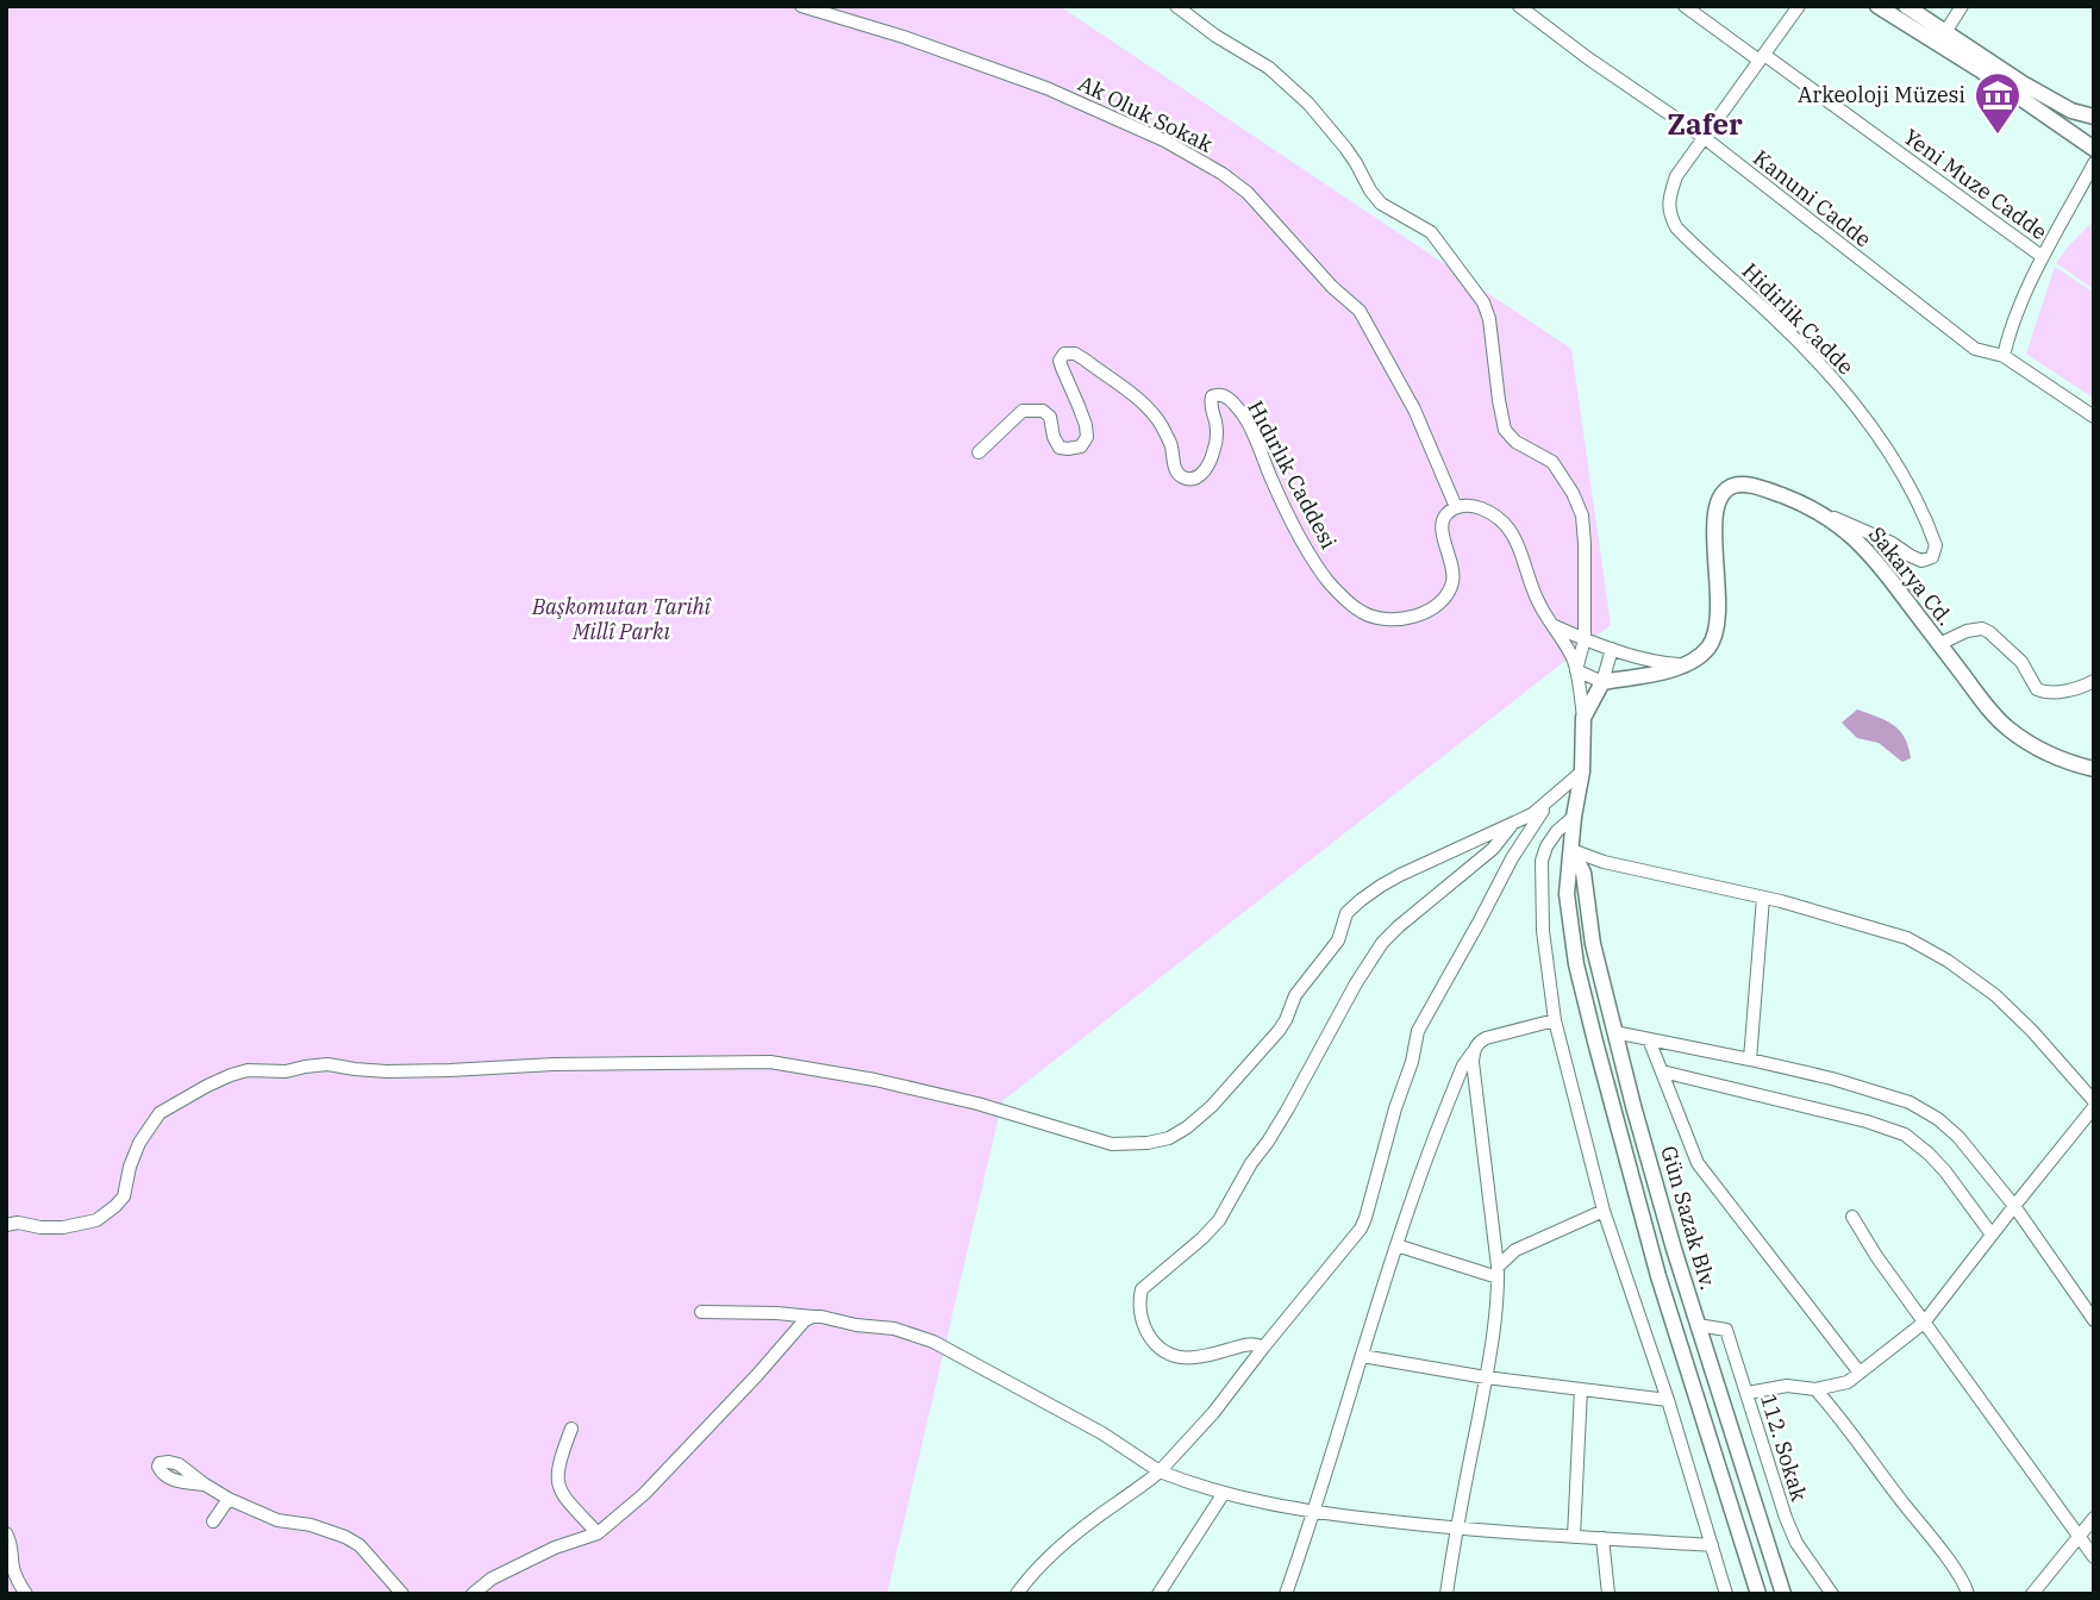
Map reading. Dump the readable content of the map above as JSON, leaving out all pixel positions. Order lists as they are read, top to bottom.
{
  "streets": {
    "main road": ["Sakarya Cd.", "Gün Sazak Blv."],
    "street": [
      "Ak Oluk Sokak",
      "Yeni Muze Cadde",
      "Kanuni Cadde",
      "Hidirlik Cadde",
      "Hıdırlık Caddesi",
      "112. Sokak"
    ]
  },
  "crossings": [
    ["Ak Oluk Sokak", "Hıdırlık Caddesi"],
    ["Yeni Muze Cadde", "Hidirlik Cadde"],
    ["Kanuni Cadde", "Hidirlik Cadde"],
    ["Hidirlik Cadde", "Sakarya Cd."],
    ["Gün Sazak Blv.", "112. Sokak"]
  ],
  "districts": ["Zafer"],
  "parks": ["Başkomutan Tarihî Millî Parkı"],
  "places": {
    "museum": ["Arkeoloji Müzesi"]
  }
}
